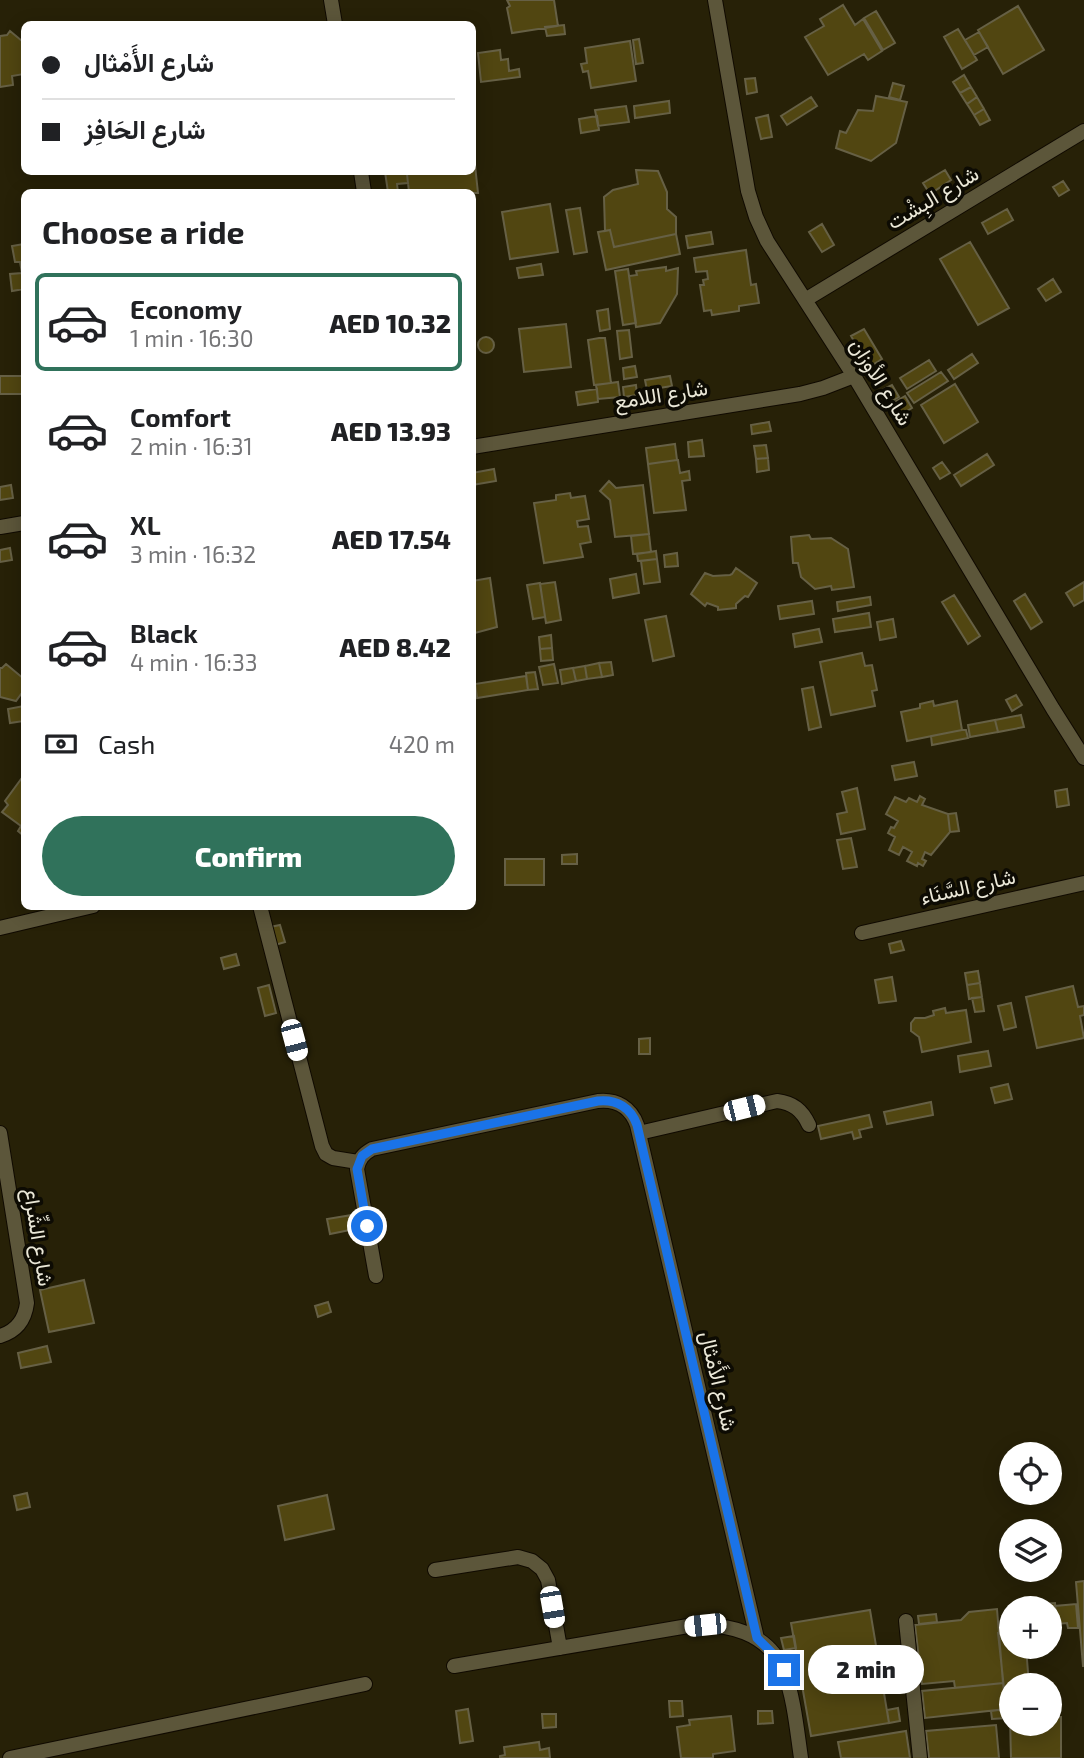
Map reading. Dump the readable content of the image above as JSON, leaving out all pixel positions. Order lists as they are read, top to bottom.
{
  "streets": {
    "street": [
      "شارع البِشْت",
      "شارع الأوزان",
      "شارع اللامع",
      "شارع السَّنَاء",
      "شارع الشِّراع",
      "شارع الأَمْثال"
    ]
  },
  "crossings": [
    ["شارع البِشْت", "شارع الأوزان"],
    ["شارع الأوزان", "شارع اللامع"]
  ],
  "page": {
    "banner": ["شارع الأَمْثال", "شارع الحَافِز"],
    "heading": "Choose a ride",
    "list": [
      {
        "name": "Economy",
        "note": "1 min · 16:30",
        "value": "AED 10.32"
      },
      {
        "name": "Comfort",
        "note": "2 min · 16:31",
        "value": "AED 13.93"
      },
      {
        "name": "XL",
        "note": "3 min · 16:32",
        "value": "AED 17.54"
      },
      {
        "name": "Black",
        "note": "4 min · 16:33",
        "value": "AED 8.42"
      }
    ],
    "pay": ["Cash", "420 m"],
    "buttons": "Confirm",
    "map_buttons": ["+", "−"],
    "bubble": "2 min"
  }
}
